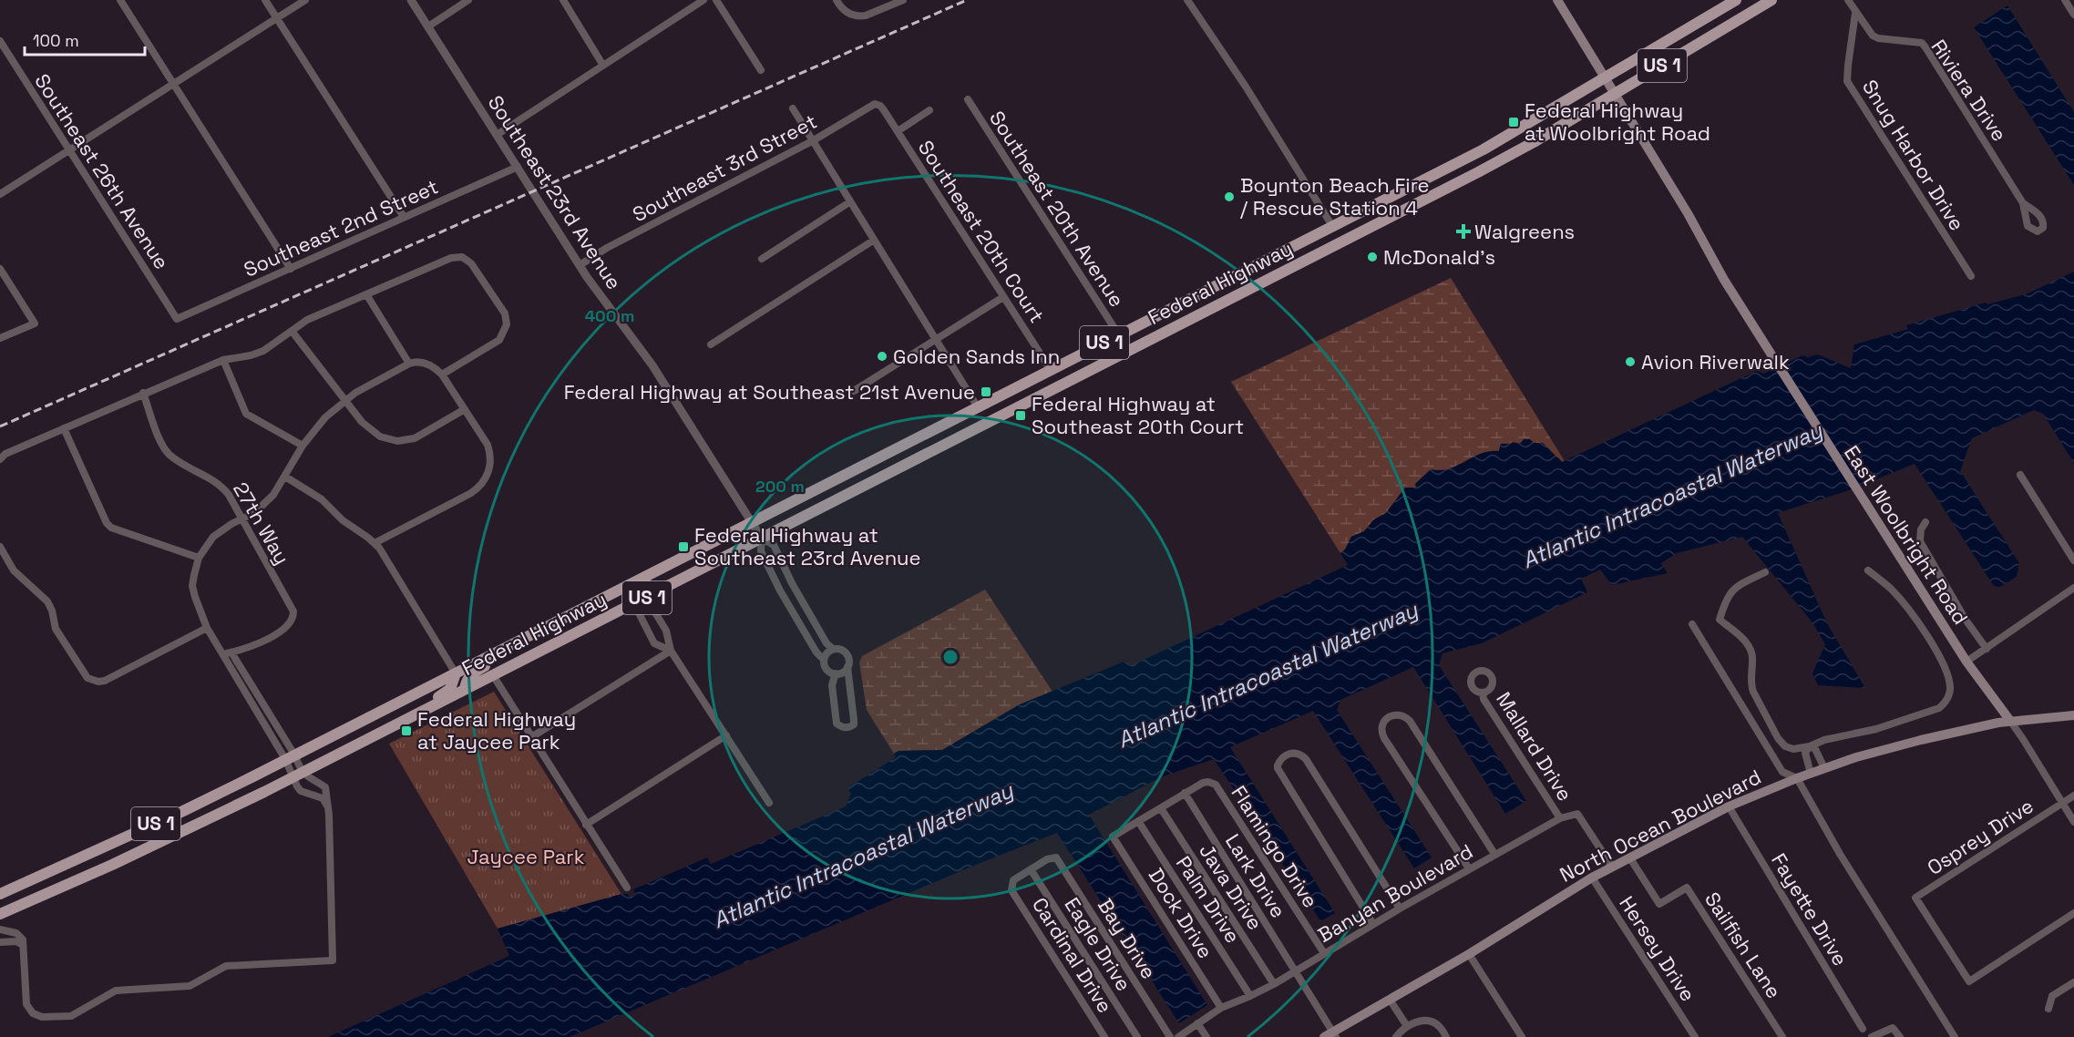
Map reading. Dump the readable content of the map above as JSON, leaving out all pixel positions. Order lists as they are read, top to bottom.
{
  "streets": {
    "main road": [
      "US 1",
      "Federal Highway",
      "East Woolbright Road",
      "North Ocean Boulevard"
    ],
    "street": [
      "Riviera Drive",
      "Snug Harbor Drive",
      "Southeast 3rd Street",
      "Southeast 26th Avenue",
      "Southeast 23rd Avenue",
      "Southeast 20th Avenue",
      "Southeast 2nd Street",
      "Southeast 20th Court",
      "27th Way",
      "Mallard Drive",
      "Osprey Drive",
      "Flamingo Drive",
      "Lark Drive",
      "Java Drive",
      "Banyan Boulevard",
      "Palm Drive",
      "Fayette Drive",
      "Dock Drive",
      "Bay Drive",
      "Eagle Drive",
      "Sailfish Lane",
      "Hersey Drive",
      "Cardinal Drive"
    ]
  },
  "crossings": [
    ["Riviera Drive", "Snug Harbor Drive"],
    ["Southeast 3rd Street", "Southeast 23rd Avenue"],
    ["Southeast 3rd Street", "Southeast 20th Court"],
    ["Southeast 26th Avenue", "Southeast 2nd Street"],
    ["Southeast 23rd Avenue", "Southeast 2nd Street"],
    ["Southeast 23rd Avenue", "Federal Highway"],
    ["Southeast 20th Avenue", "Federal Highway"],
    ["Southeast 20th Court", "Federal Highway"],
    ["Federal Highway", "East Woolbright Road"],
    ["East Woolbright Road", "North Ocean Boulevard"],
    ["Mallard Drive", "Banyan Boulevard"],
    ["North Ocean Boulevard", "Lark Drive"],
    ["North Ocean Boulevard", "Fayette Drive"],
    ["North Ocean Boulevard", "Sailfish Lane"],
    ["North Ocean Boulevard", "Hersey Drive"],
    ["Flamingo Drive", "Lark Drive"],
    ["Flamingo Drive", "Banyan Boulevard"],
    ["Lark Drive", "Banyan Boulevard"],
    ["Java Drive", "Banyan Boulevard"],
    ["Banyan Boulevard", "Palm Drive"],
    ["Banyan Boulevard", "Dock Drive"],
    ["Palm Drive", "Dock Drive"],
    ["Bay Drive", "Eagle Drive"],
    ["Bay Drive", "Cardinal Drive"],
    ["Eagle Drive", "Cardinal Drive"]
  ],
  "water": ["Atlantic Intracoastal Waterway"],
  "parks": ["Jaycee Park"],
  "places": {
    "transit": [
      "Federal Highway at Woolbright Road",
      "Federal Highway at Southeast 21st Avenue",
      "Federal Highway at Southeast 20th Court",
      "Federal Highway at Southeast 23rd Avenue",
      "Federal Highway at Jaycee Park"
    ],
    "other": [
      "Boynton Beach Fire / Rescue Station 4",
      "McDonald's",
      "Golden Sands Inn",
      "Avion Riverwalk"
    ],
    "health": ["Walgreens"]
  },
  "scale_bar": "100 m",
  "rings": ["400 m", "200 m"]
}
